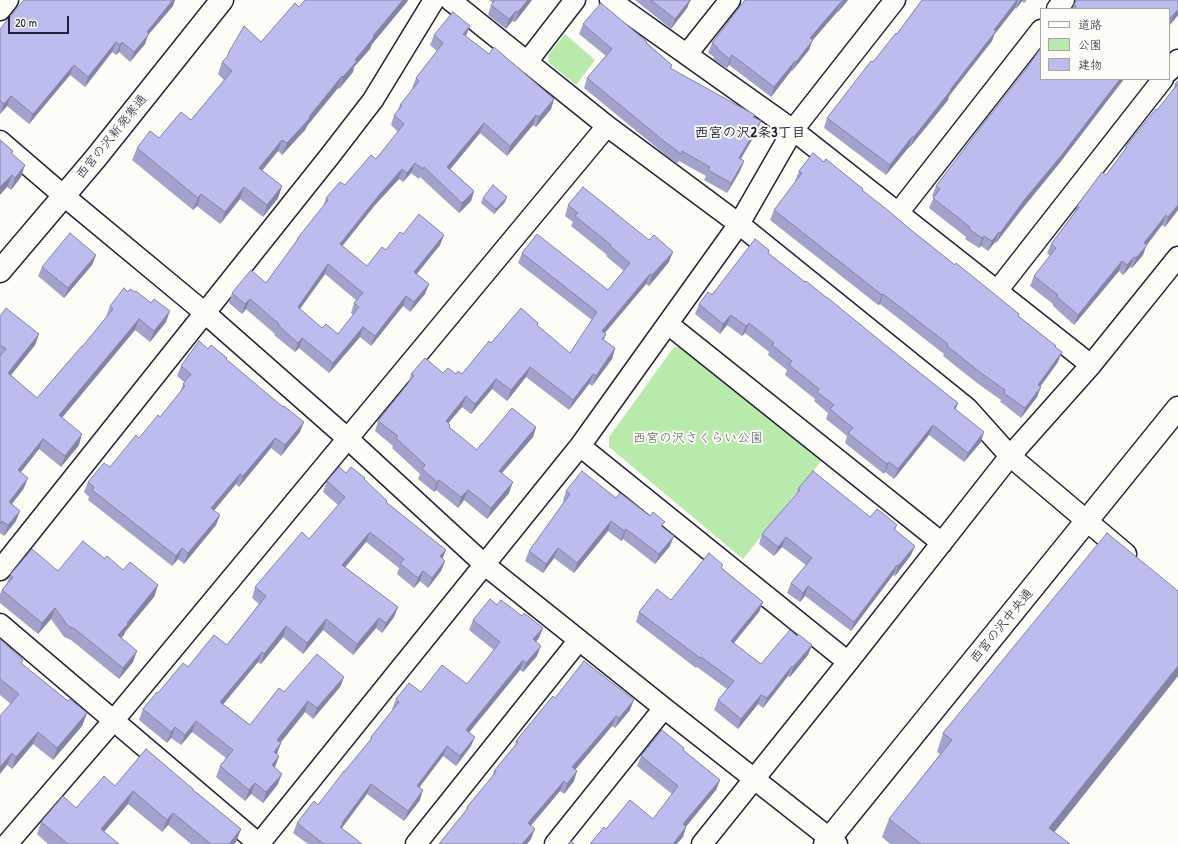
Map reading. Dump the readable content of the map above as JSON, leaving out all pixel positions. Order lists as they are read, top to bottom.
{
  "streets": {
    "street": ["西宮の沢新発寒通", "西宮の沢中央通"]
  },
  "districts": ["西宮の沢2条3丁目"],
  "parks": ["西宮の沢さくらい公園"],
  "legend": ["道路", "公園", "建物"],
  "scale_bar": "20 m"
}
